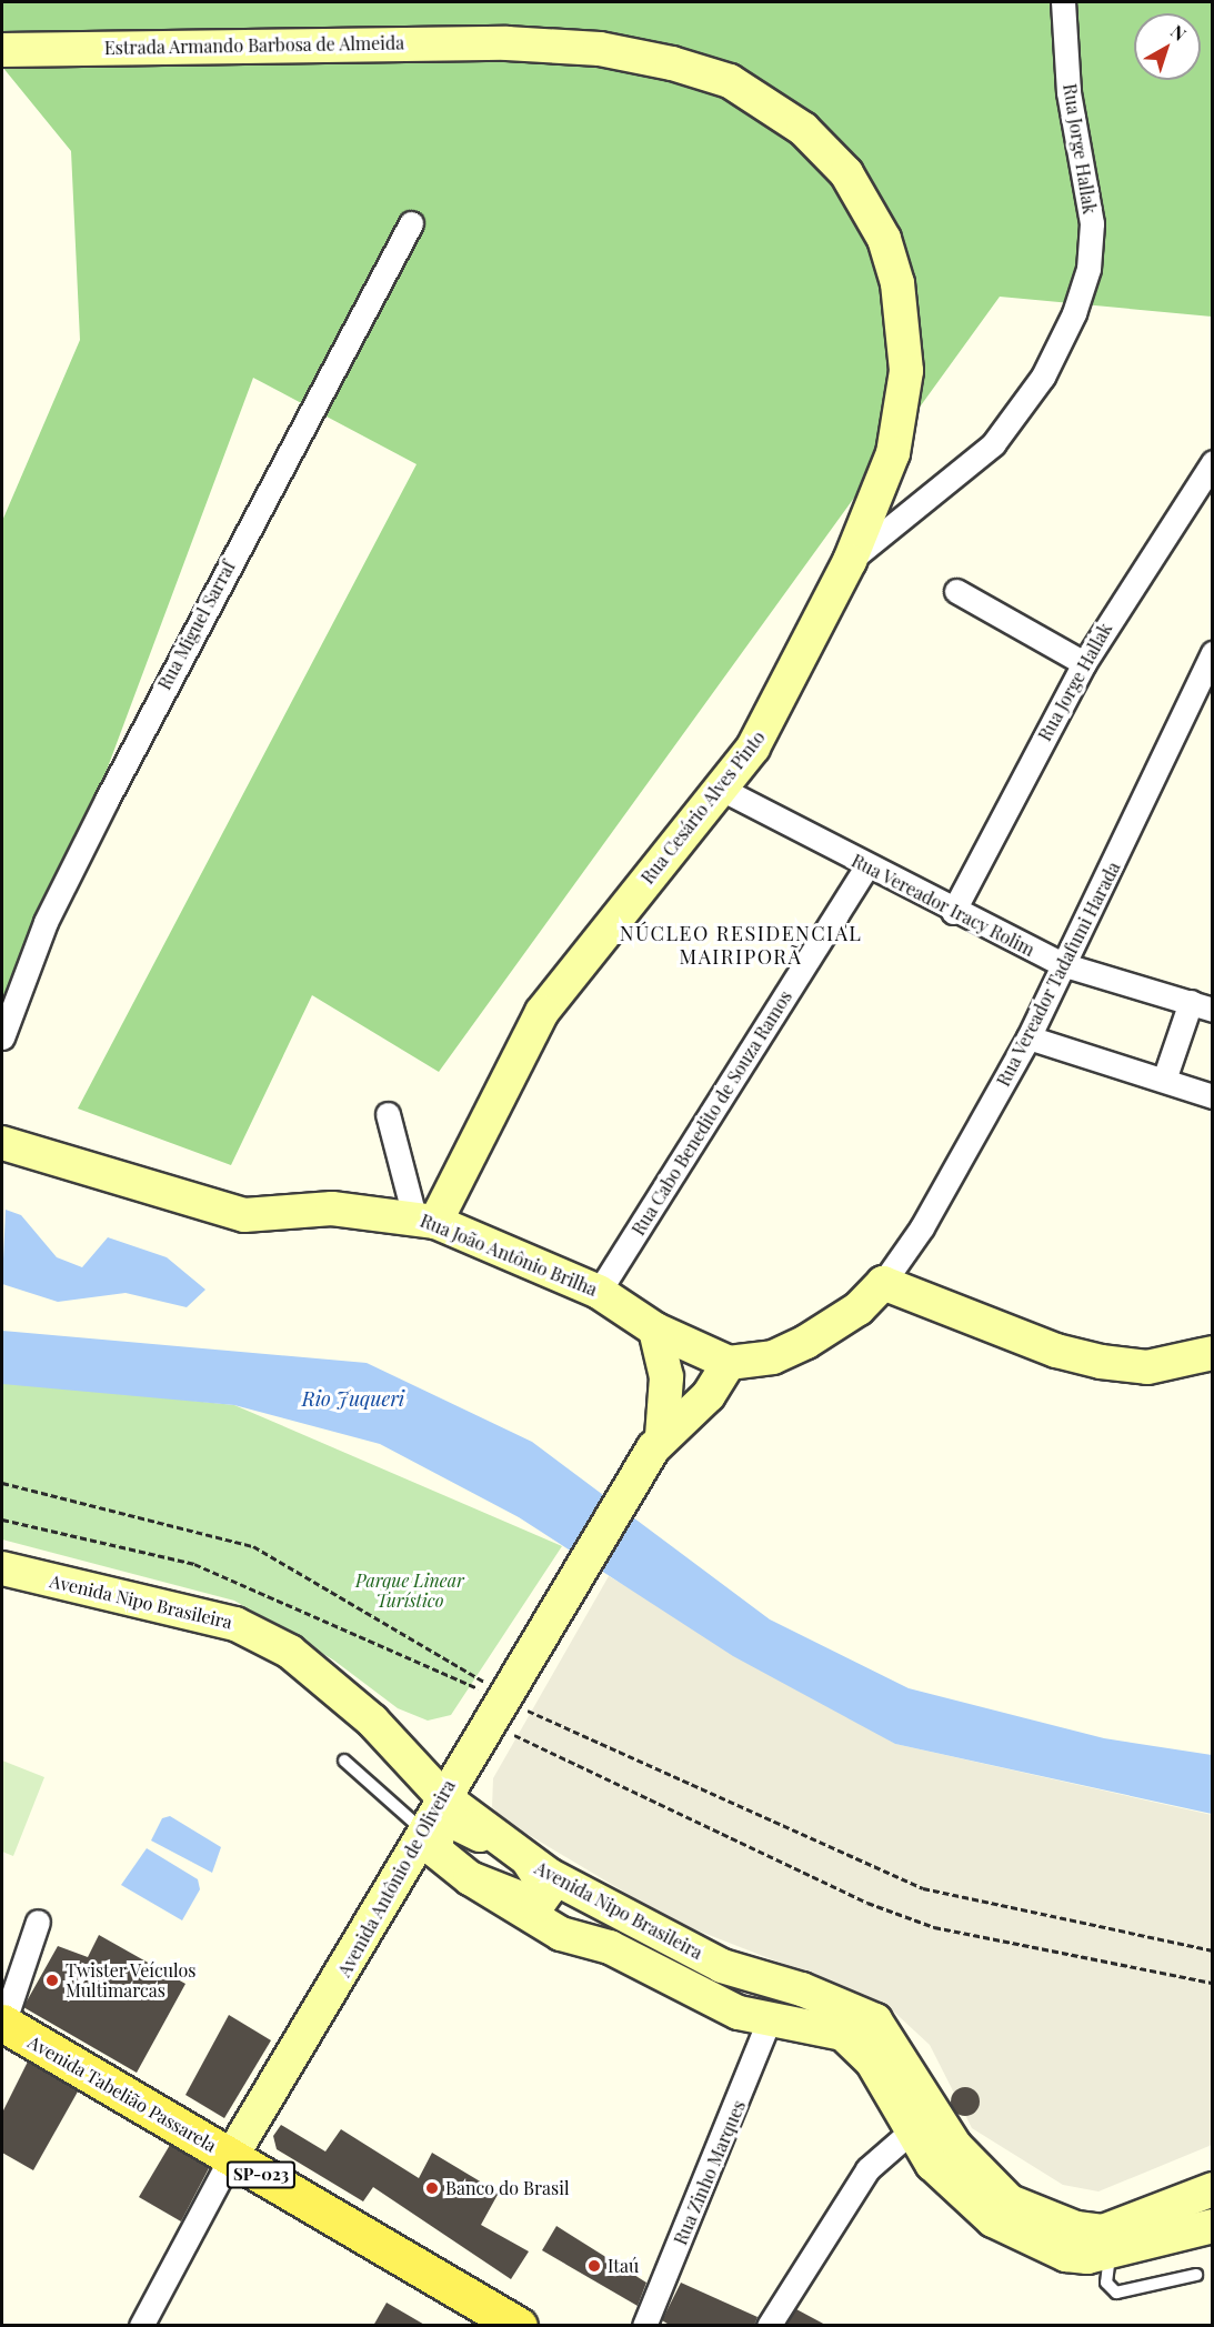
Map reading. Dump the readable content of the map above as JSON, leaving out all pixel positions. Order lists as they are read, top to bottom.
{
  "streets": {
    "main road": ["Avenida Tabelião Passarela", "SP-023"],
    "street": [
      "Estrada Armando Barbosa de Almeida",
      "Rua Jorge Hallak",
      "Rua Miguel Sarraf",
      "Rua Cesário Alves Pinto",
      "Rua Vereador Iracy Rolim",
      "Rua Vereador Tadafumi Harada",
      "Rua Cabo Benedito de Souza Ramos",
      "Rua João Antônio Brilha",
      "Avenida Nipo Brasileira",
      "Avenida Antônio de Oliveira",
      "Rua Zinho Marques"
    ]
  },
  "crossings": [
    ["Estrada Armando Barbosa de Almeida", "Rua Cesário Alves Pinto"],
    ["Rua Jorge Hallak", "Rua Cesário Alves Pinto"],
    ["Rua Jorge Hallak", "Rua Vereador Iracy Rolim"],
    ["Rua Cesário Alves Pinto", "Rua Vereador Iracy Rolim"],
    ["Rua Cesário Alves Pinto", "Rua João Antônio Brilha"],
    ["Rua Vereador Iracy Rolim", "Rua Vereador Tadafumi Harada"],
    ["Rua Vereador Iracy Rolim", "Rua Cabo Benedito de Souza Ramos"],
    ["Rua Cabo Benedito de Souza Ramos", "Rua João Antônio Brilha"],
    ["Rua João Antônio Brilha", "Avenida Antônio de Oliveira"],
    ["Avenida Nipo Brasileira", "Avenida Antônio de Oliveira"],
    ["Avenida Antônio de Oliveira", "Avenida Tabelião Passarela"]
  ],
  "districts": ["NÚCLEO RESIDENCIAL MAIRIPORÃ"],
  "water": ["Rio Juqueri"],
  "parks": ["Parque Linear Turístico"],
  "places": ["Twister Veículos Multimarcas", "Banco do Brasil", "Itaú"],
  "north": "top right"
}
